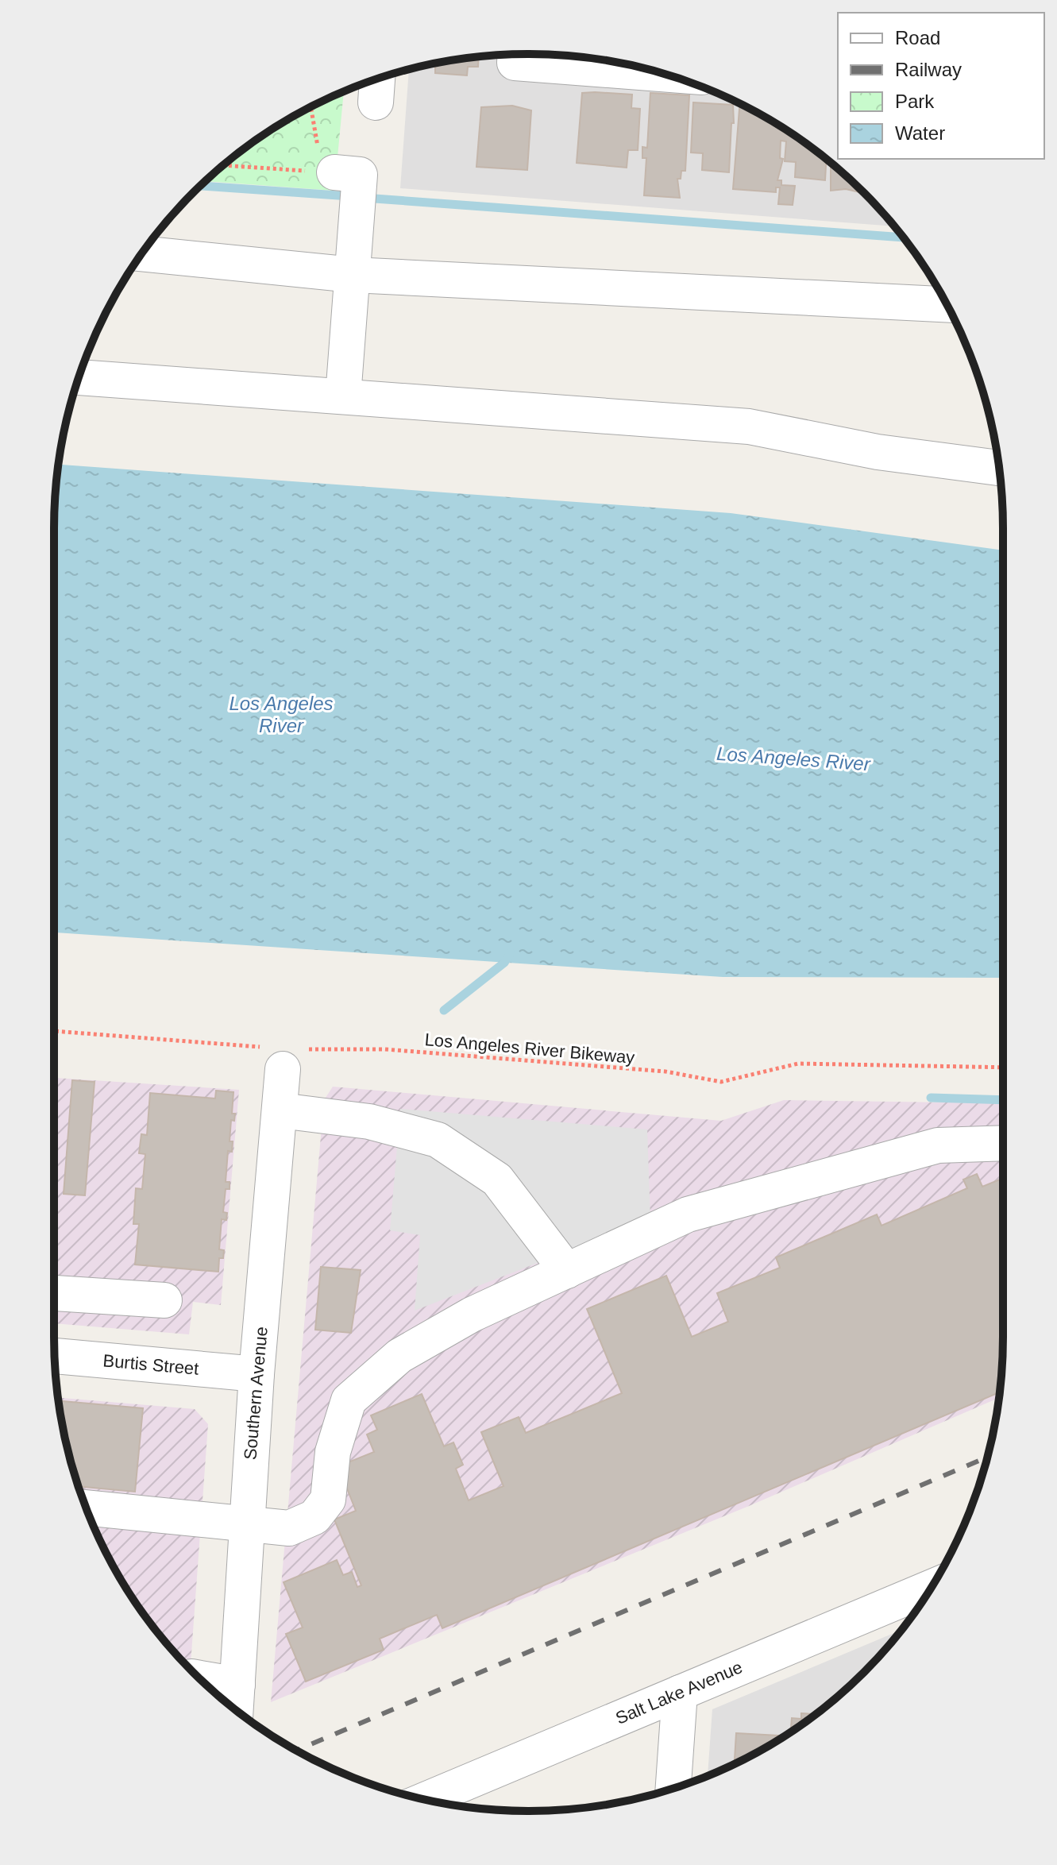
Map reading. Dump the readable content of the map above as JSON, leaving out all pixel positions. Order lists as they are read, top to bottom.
{
  "streets": {
    "street": ["Burtis Street", "Southern Avenue", "Salt Lake Avenue"],
    "path": ["Los Angeles River Bikeway"]
  },
  "crossings": [
    ["Los Angeles River Bikeway", "Southern Avenue"],
    ["Burtis Street", "Southern Avenue"]
  ],
  "water": ["Los Angeles River"],
  "legend": [
    "Road",
    "Railway",
    "Park",
    "Water"
  ]
}
